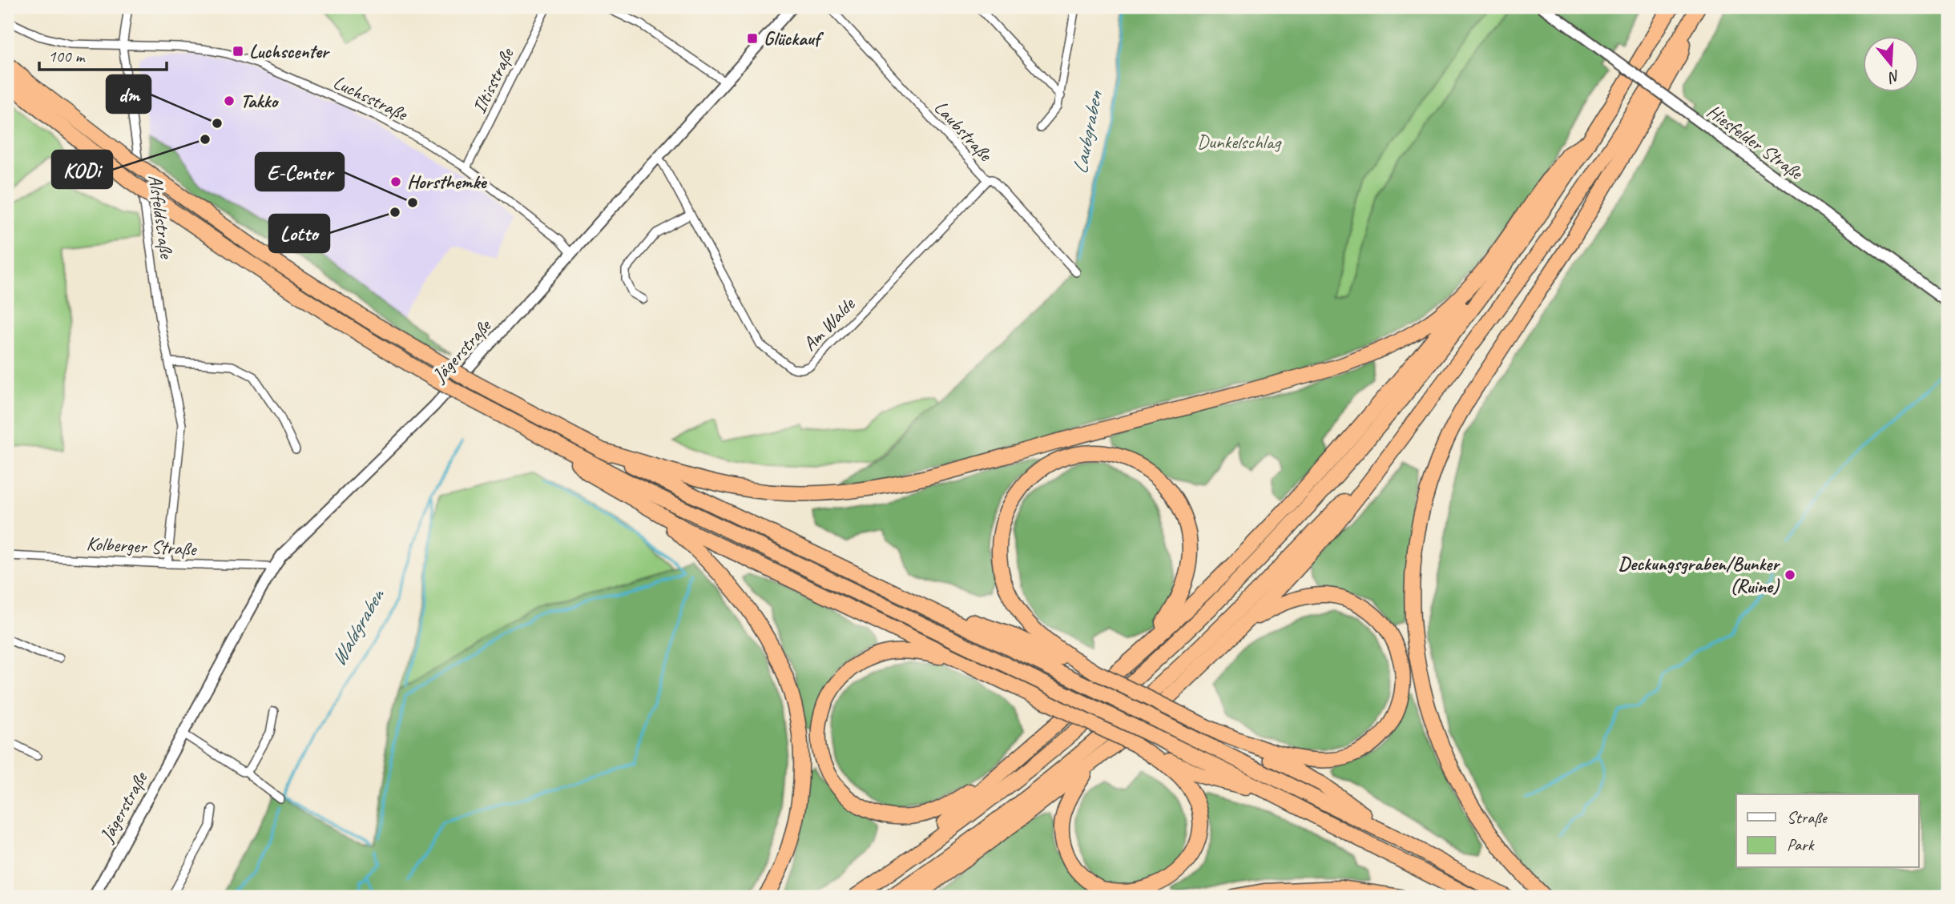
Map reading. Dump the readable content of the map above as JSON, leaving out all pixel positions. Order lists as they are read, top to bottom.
{
  "streets": {
    "street": [
      "Iltisstraße",
      "Luchsstraße",
      "Laubstraße",
      "Hiesfelder Straße",
      "Alsfeldstraße",
      "Am Walde",
      "Jägerstraße",
      "Kolberger Straße"
    ]
  },
  "crossings": [
    ["Iltisstraße", "Luchsstraße"],
    ["Luchsstraße", "Alsfeldstraße"],
    ["Luchsstraße", "Jägerstraße"],
    ["Laubstraße", "Am Walde"],
    ["Alsfeldstraße", "Kolberger Straße"],
    ["Am Walde", "Jägerstraße"],
    ["Jägerstraße", "Kolberger Straße"]
  ],
  "water": ["Laubgraben", "Waldgraben"],
  "parks": ["Dunkelschlag"],
  "places": {
    "transit": ["Glückauf", "Luchscenter"],
    "other": [
      "Takko",
      "dm",
      "KODi",
      "Horsthemke",
      "E-Center",
      "Lotto",
      "Deckungsgraben/Bunker (Ruine)"
    ]
  },
  "legend": ["Straße", "Park"],
  "scale_bar": "100 m",
  "north": "bottom"
}
